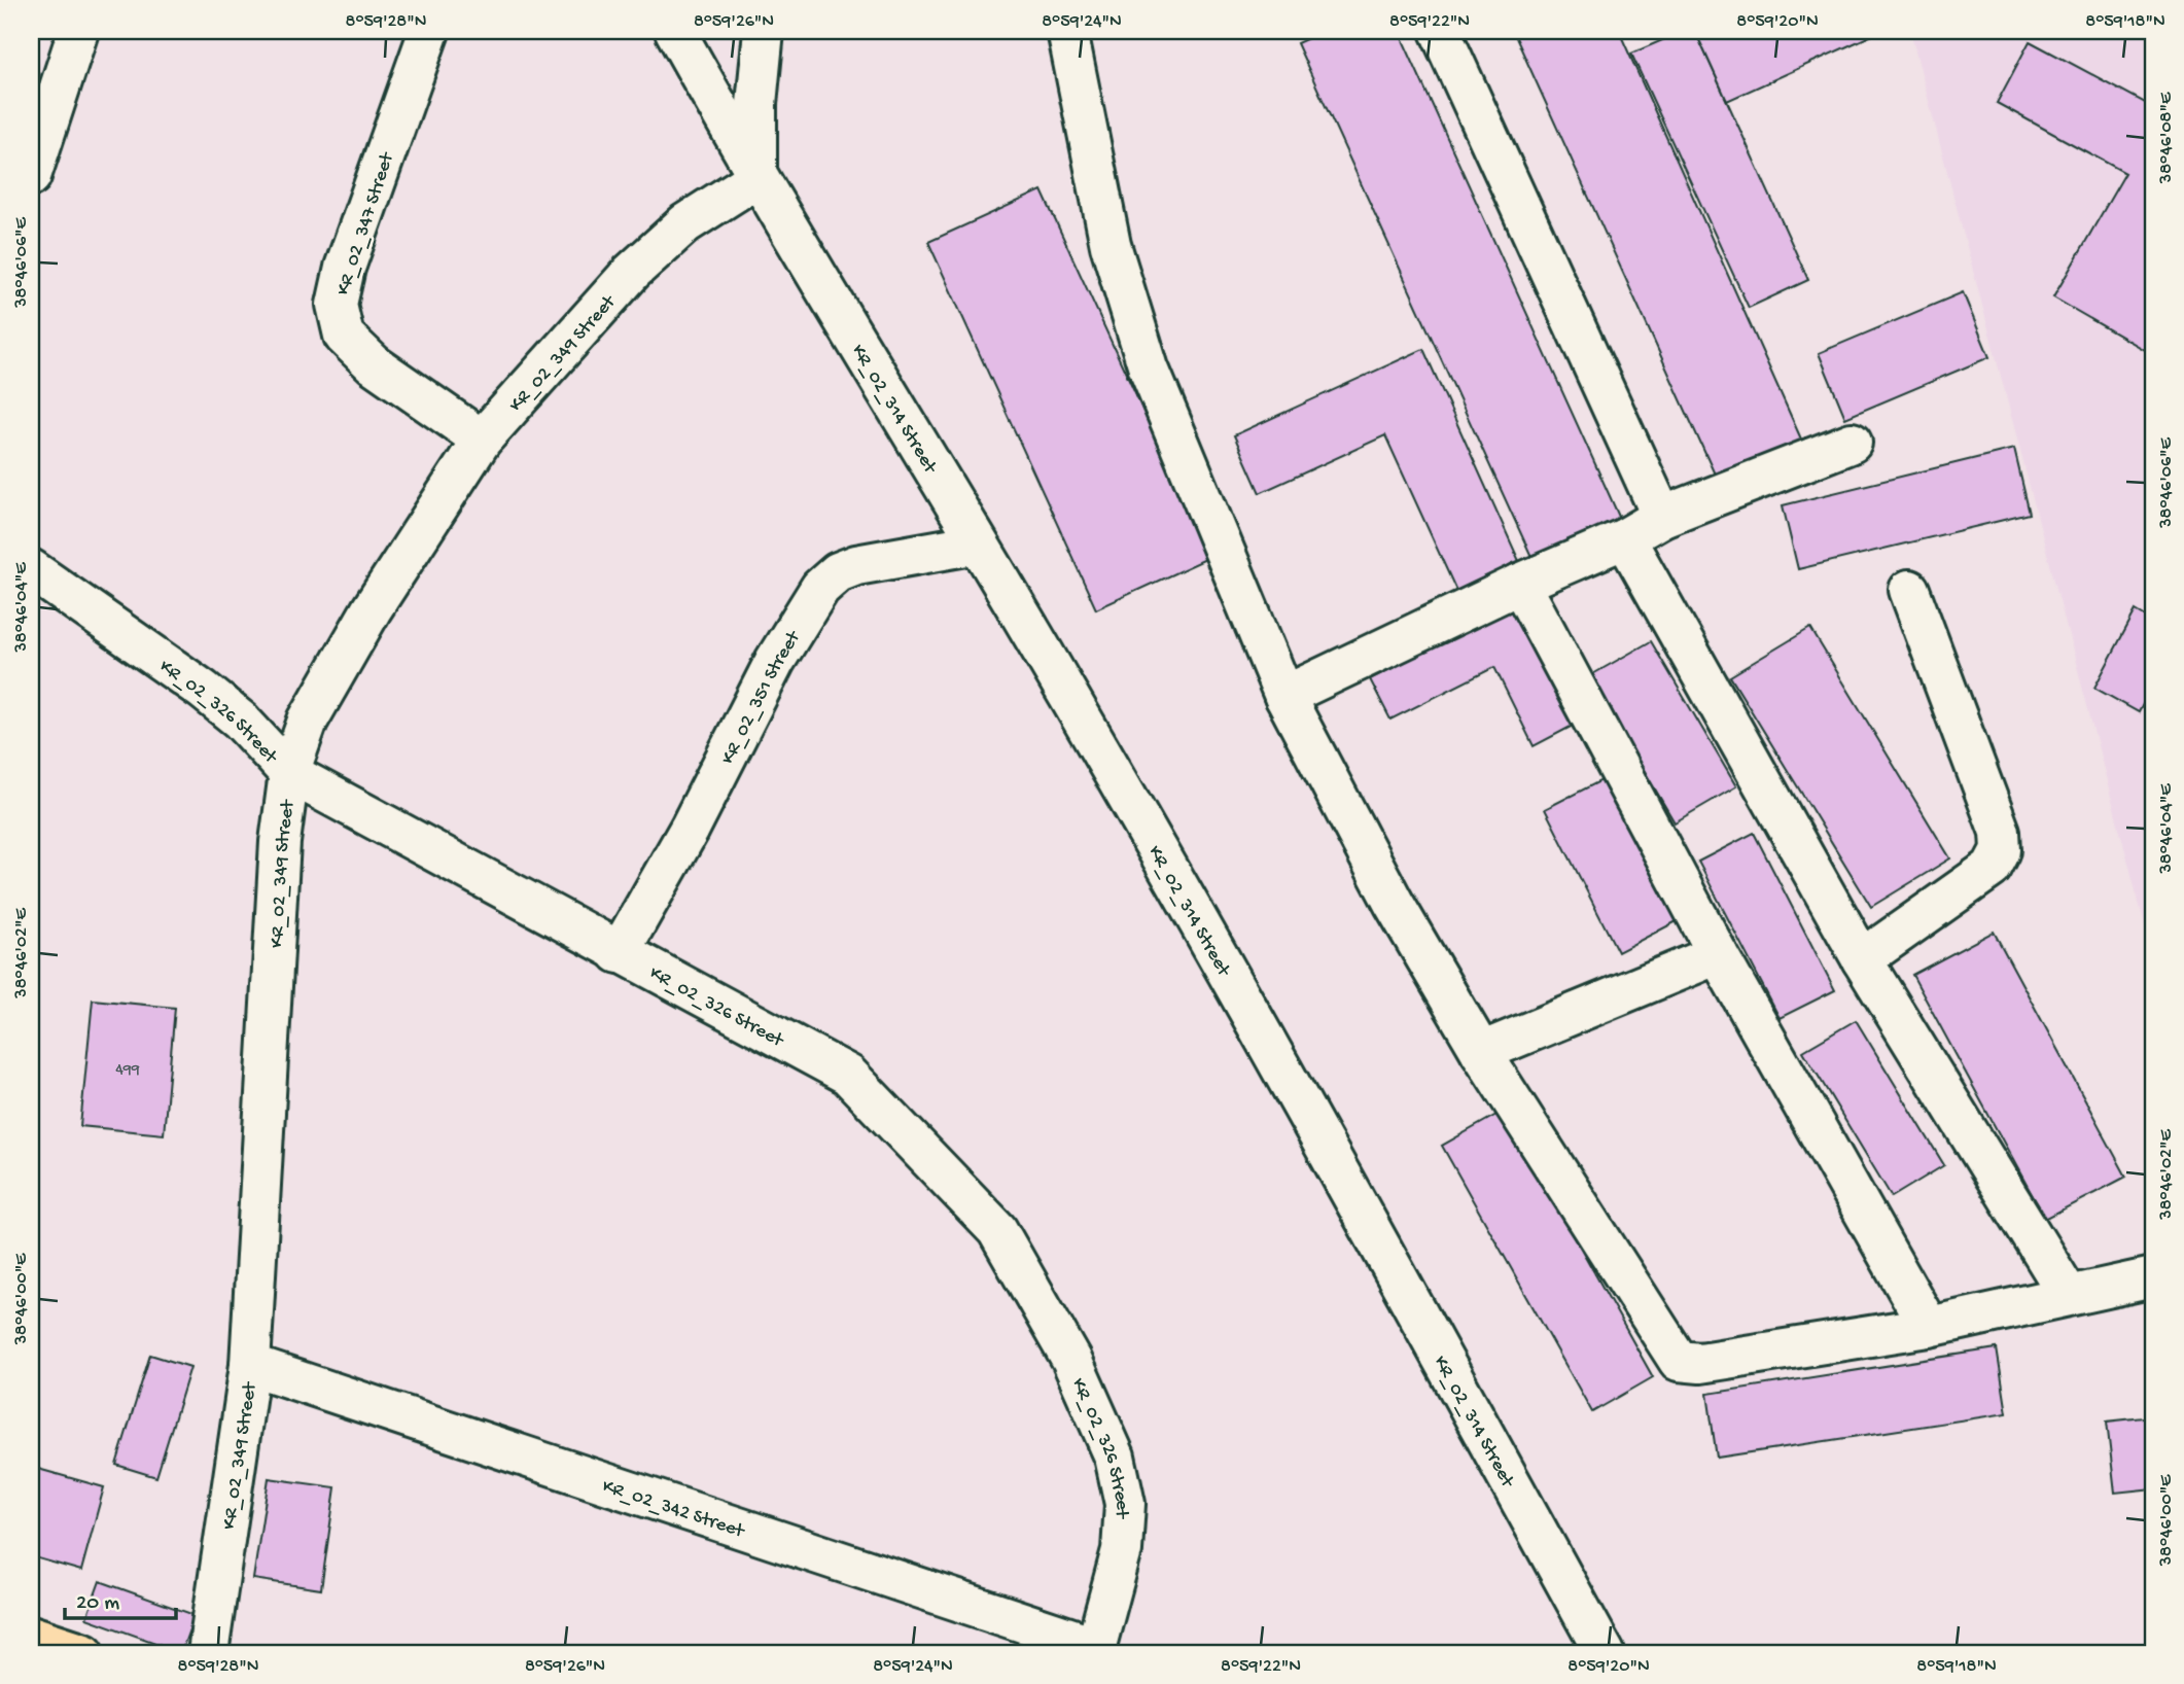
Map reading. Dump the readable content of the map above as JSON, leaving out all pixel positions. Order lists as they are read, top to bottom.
{
  "streets": {
    "street": [
      "KR_02_347 Street",
      "KR_02_349 Street",
      "KR_02_314 Street",
      "KR_02_351 Street",
      "KR_02_326 Street",
      "KR_02_342 Street"
    ]
  },
  "crossings": [
    ["KR_02_347 Street", "KR_02_349 Street"],
    ["KR_02_349 Street", "KR_02_314 Street"],
    ["KR_02_349 Street", "KR_02_326 Street"],
    ["KR_02_349 Street", "KR_02_342 Street"],
    ["KR_02_314 Street", "KR_02_351 Street"],
    ["KR_02_351 Street", "KR_02_326 Street"],
    ["KR_02_326 Street", "KR_02_342 Street"]
  ],
  "house_numbers": ["499"],
  "scale_bar": "20 m",
  "coordinates": [
    "8°59'28\"N",
    "8°59'26\"N",
    "8°59'24\"N",
    "8°59'22\"N",
    "8°59'20\"N",
    "8°59'18\"N",
    "38°46'08\"E",
    "38°46'06\"E",
    "38°46'04\"E",
    "38°46'02\"E",
    "38°46'00\"E"
  ]
}
